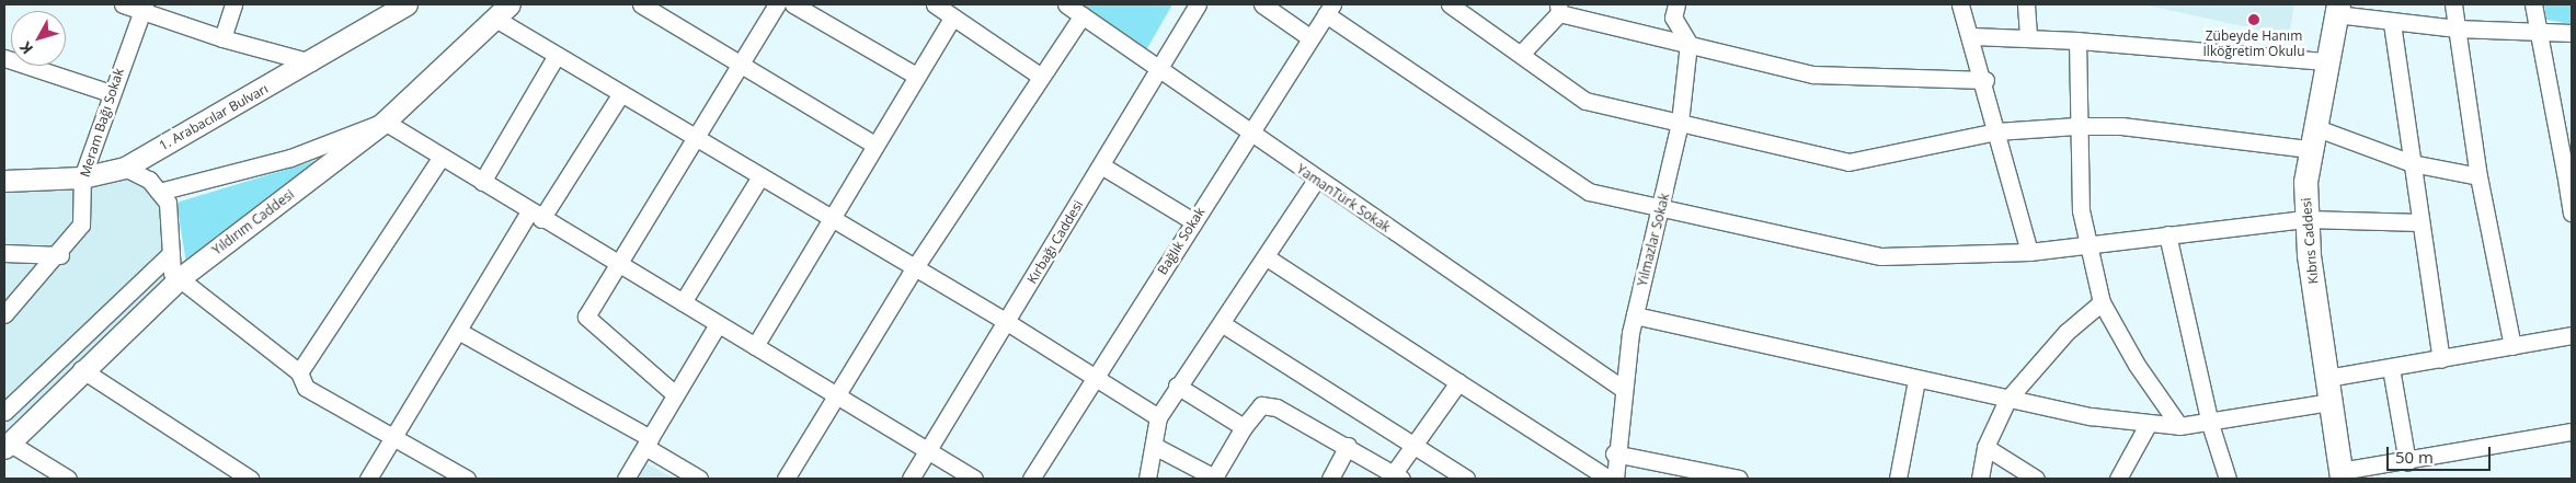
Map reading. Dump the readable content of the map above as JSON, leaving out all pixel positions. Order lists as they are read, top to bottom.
{
  "streets": {
    "main road": ["Kıbrıs Caddesi"],
    "street": [
      "1. Arabacılar Bulvarı",
      "Meram Bağı Sokak",
      "YamanTürk Sokak",
      "Yıldırım Caddesi",
      "Yılmazlar Sokak",
      "Bağlık Sokak",
      "Kırbağı Caddesi"
    ]
  },
  "crossings": [
    ["1. Arabacılar Bulvarı", "Meram Bağı Sokak"],
    ["YamanTürk Sokak", "Yılmazlar Sokak"],
    ["YamanTürk Sokak", "Bağlık Sokak"],
    ["YamanTürk Sokak", "Kırbağı Caddesi"]
  ],
  "places": ["Zübeyde Hanım İlköğretim Okulu"],
  "scale_bar": "50 m",
  "north": "bottom left"
}
